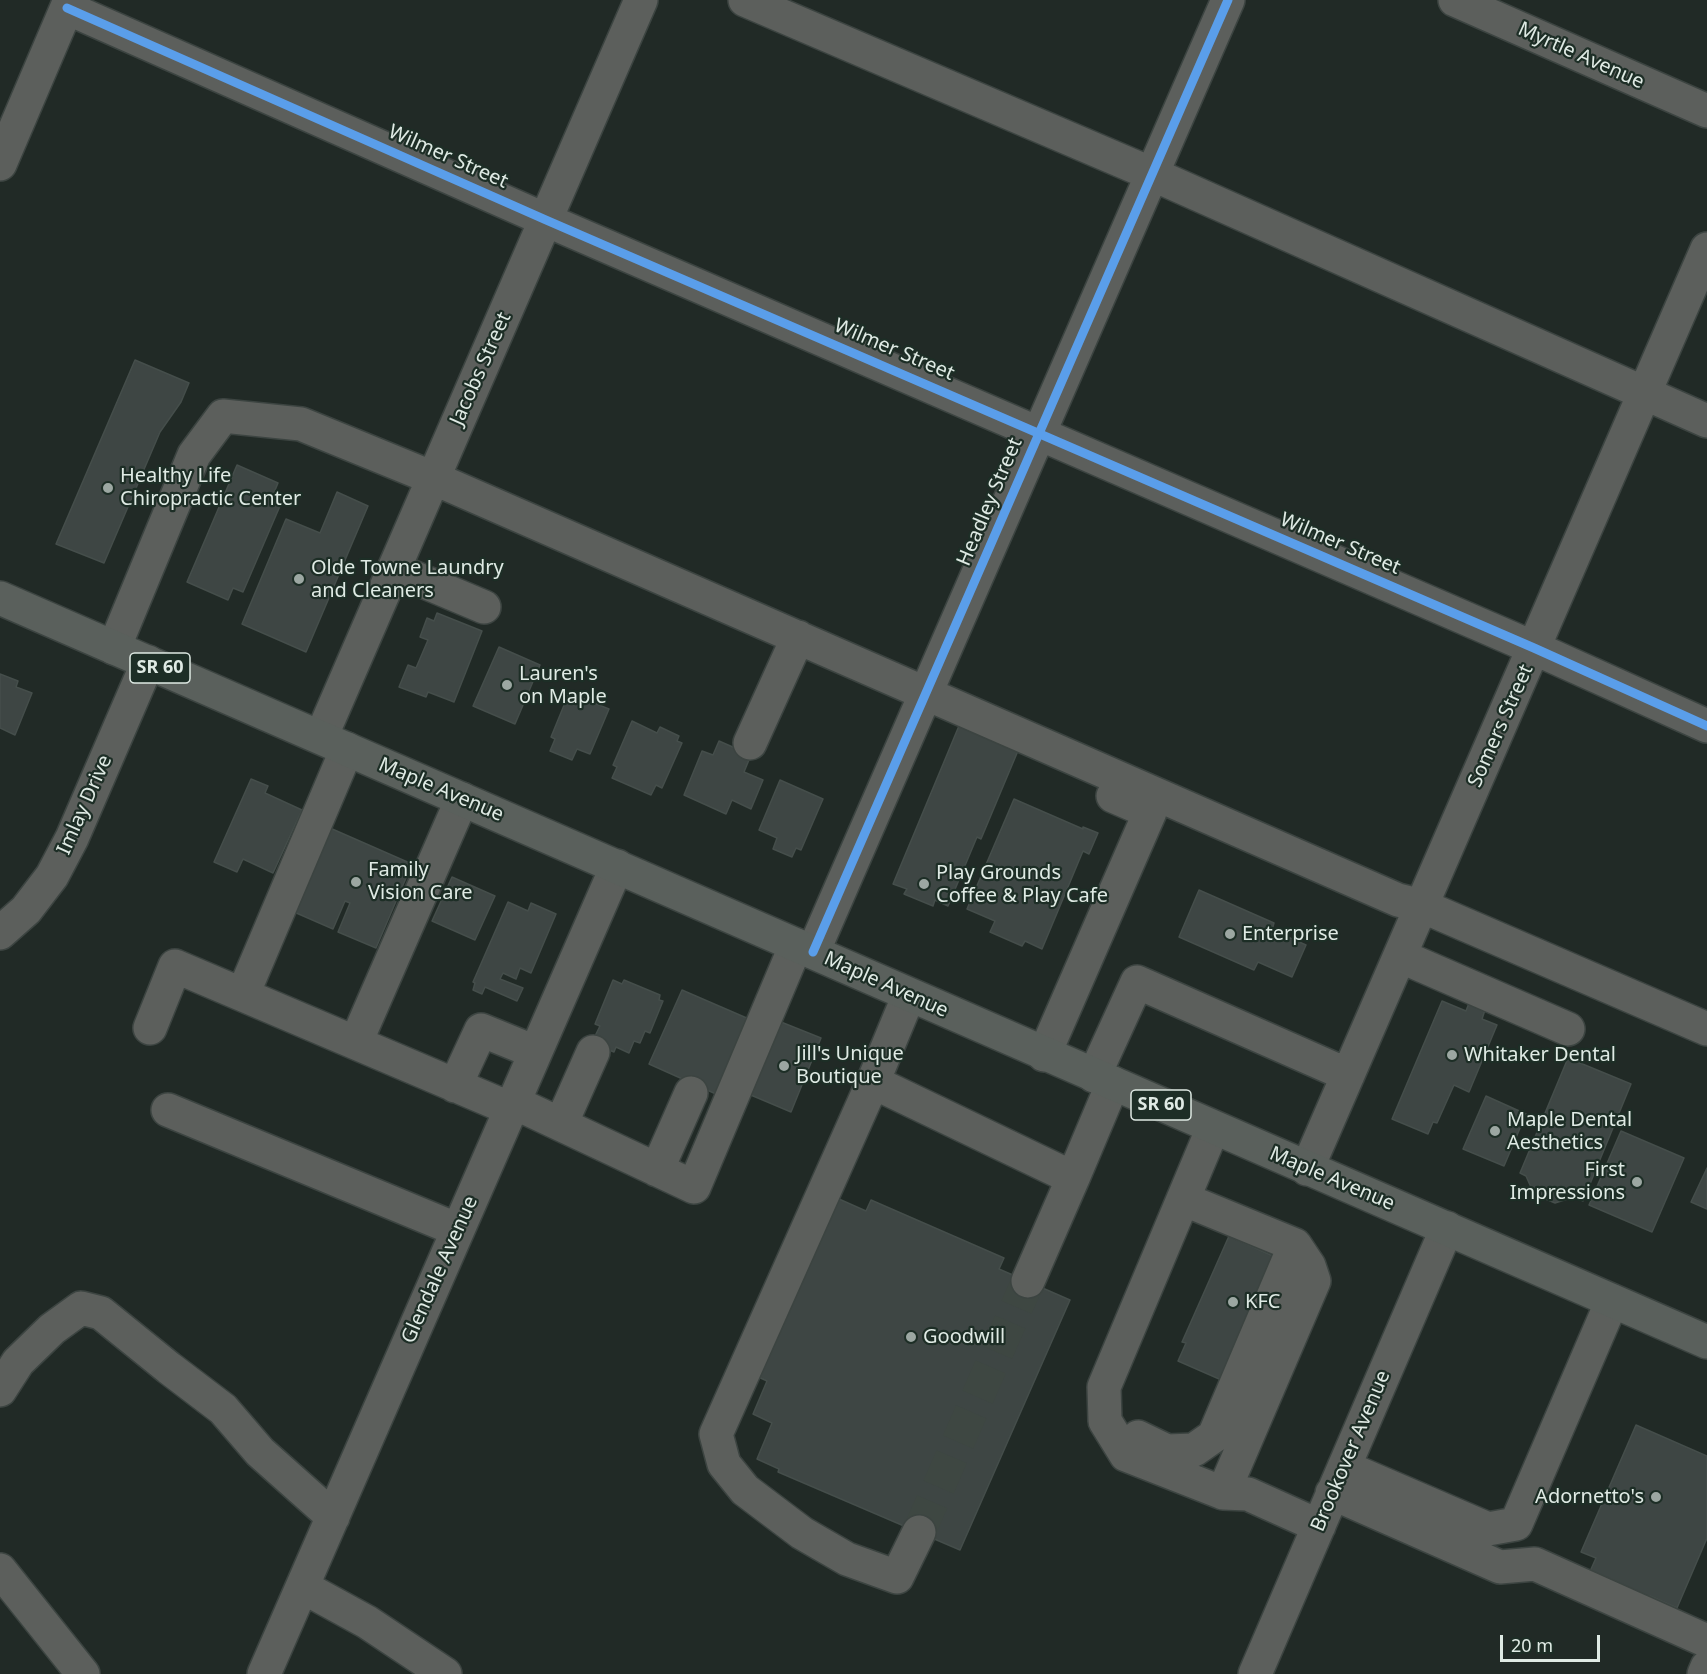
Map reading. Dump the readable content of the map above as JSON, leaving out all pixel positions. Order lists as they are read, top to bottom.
{
  "streets": {
    "main road": ["SR 60", "Maple Avenue"],
    "street": [
      "Myrtle Avenue",
      "Wilmer Street",
      "Jacobs Street",
      "Headley Street",
      "Somers Street",
      "Imlay Drive",
      "Glendale Avenue",
      "Brookover Avenue"
    ]
  },
  "crossings": [
    ["Wilmer Street", "Jacobs Street"],
    ["Wilmer Street", "Headley Street"],
    ["Wilmer Street", "Somers Street"],
    ["Jacobs Street", "Maple Avenue"],
    ["Headley Street", "Maple Avenue"],
    ["Somers Street", "Maple Avenue"],
    ["Maple Avenue", "Imlay Drive"],
    ["Maple Avenue", "Glendale Avenue"],
    ["Maple Avenue", "Brookover Avenue"]
  ],
  "places": [
    "Healthy Life Chiropractic Center",
    "Olde Towne Laundry and Cleaners",
    "Lauren's on Maple",
    "Family Vision Care",
    "Play Grounds Coffee & Play Cafe",
    "Enterprise",
    "Whitaker Dental",
    "Jill's Unique Boutique",
    "Maple Dental Aesthetics",
    "First Impressions",
    "KFC",
    "Goodwill",
    "Adornetto's"
  ],
  "scale_bar": "20 m"
}
